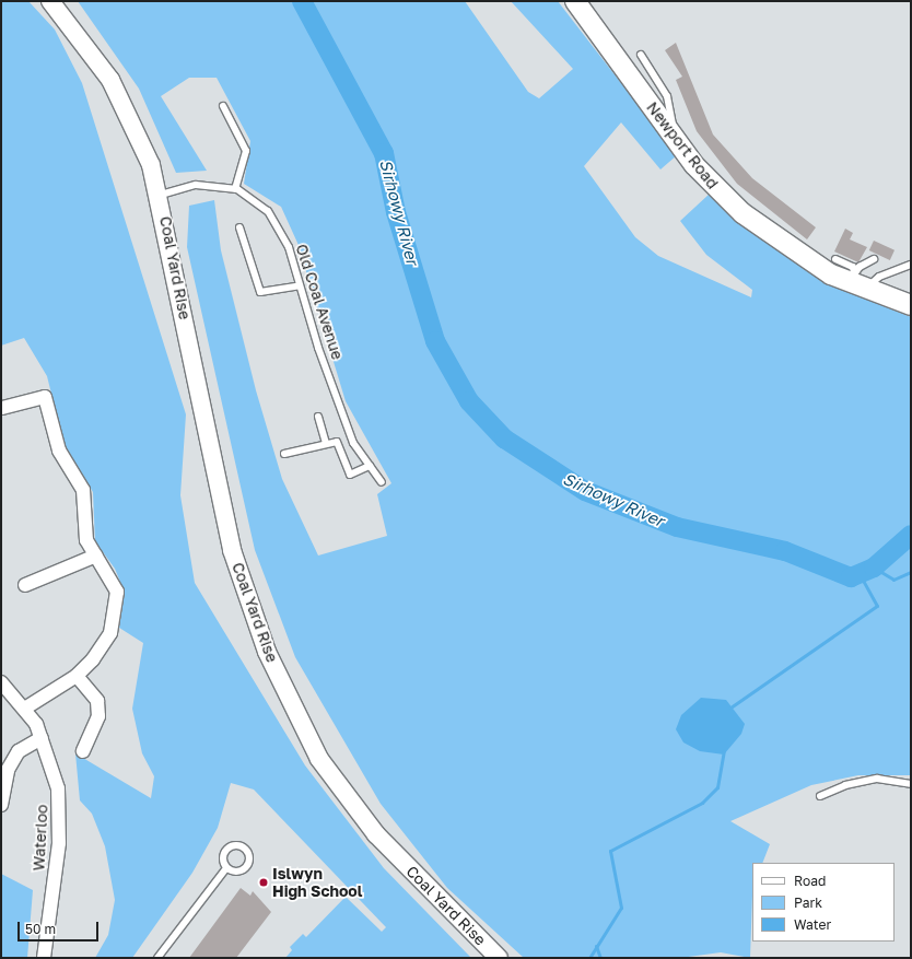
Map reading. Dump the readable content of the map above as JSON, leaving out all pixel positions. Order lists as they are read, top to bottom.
{
  "streets": {
    "main road": ["Newport Road", "Coal Yard Rise"],
    "street": ["Waterloo"],
    "lane": ["Old Coal Avenue"]
  },
  "crossings": [
    ["Coal Yard Rise", "Old Coal Avenue"]
  ],
  "water": ["Sirhowy River"],
  "places": ["Islwyn High School"],
  "legend": ["Road", "Park", "Water"],
  "scale_bar": "50 m"
}
